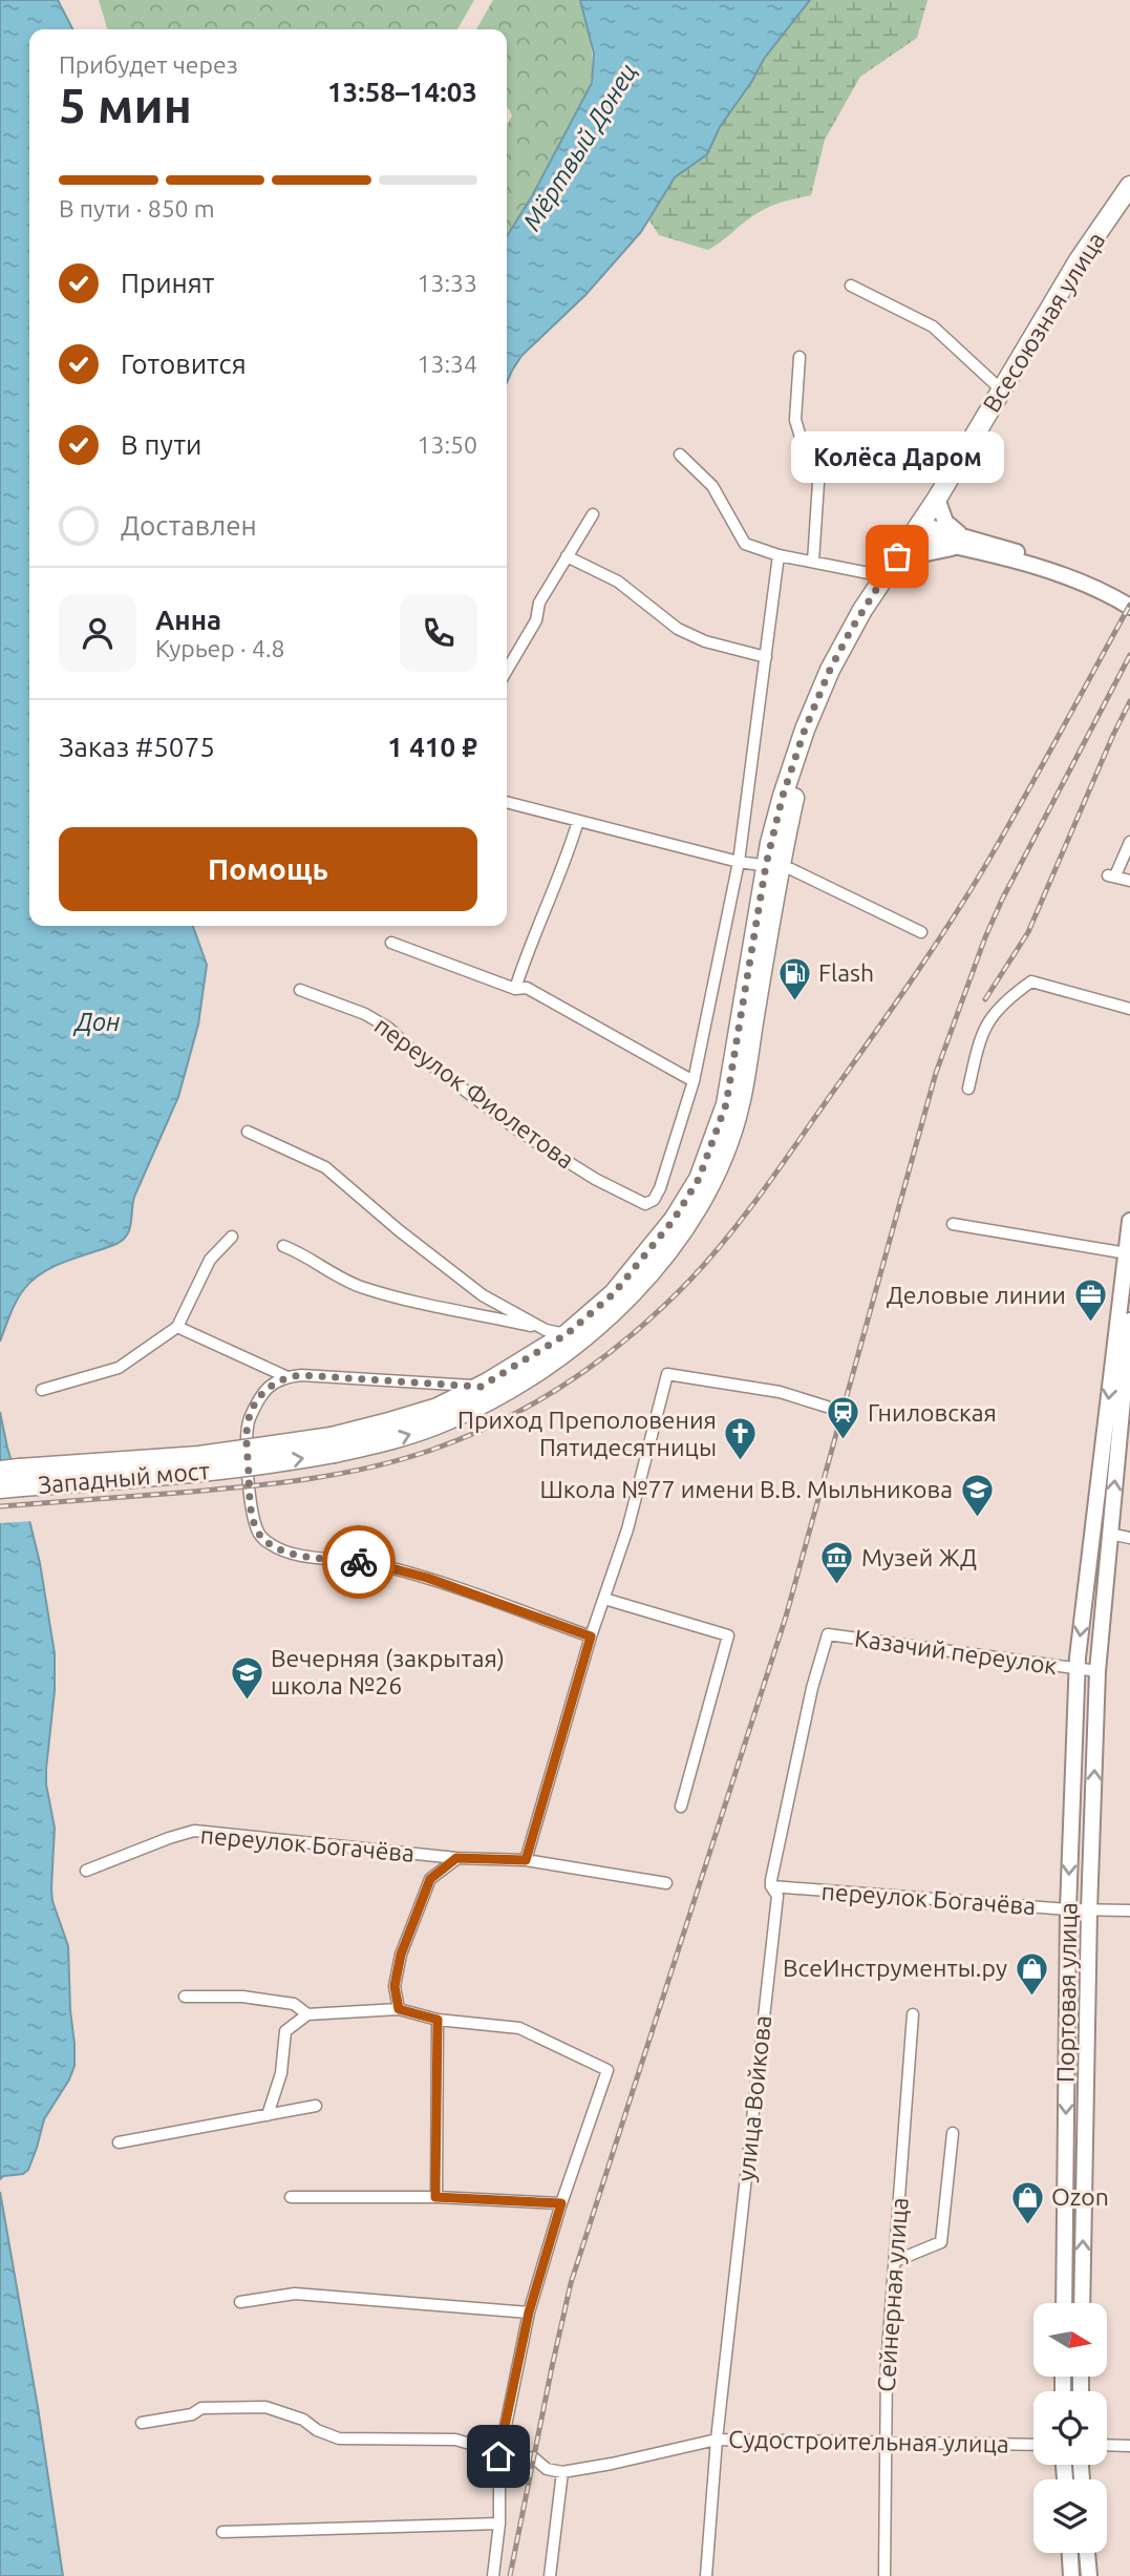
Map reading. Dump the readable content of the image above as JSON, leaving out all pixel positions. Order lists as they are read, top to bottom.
{
  "streets": {
    "highway": ["Всесоюзная улица", "Западный мост"],
    "main road": ["Портовая улица"],
    "street": [
      "переулок Фиолетова",
      "Казачий переулок",
      "переулок Богачёва",
      "улица Войкова",
      "Сейнерная улица",
      "Судостроительная улица"
    ]
  },
  "crossings": [
    ["Всесоюзная улица", "Западный мост"],
    ["Казачий переулок", "Портовая улица"],
    ["Казачий переулок", "улица Войкова"],
    ["переулок Богачёва", "Портовая улица"],
    ["переулок Богачёва", "улица Войкова"],
    ["улица Войкова", "Судостроительная улица"],
    ["Сейнерная улица", "Судостроительная улица"]
  ],
  "water": ["Мёртвый Донец", "Дон"],
  "places": {
    "other": ["Колёса Даром"],
    "fuel station": ["Flash"],
    "office": ["Деловые линии"],
    "station": ["Гниловская"],
    "church": ["Приход Преполовения Пятидесятницы"],
    "school or university": ["Школа №77 имени В.В. Мыльникова", "Вечерняя (закрытая) школа №26"],
    "museum": ["Музей ЖД"],
    "shop": ["ВсеИнструменты.ру", "Ozon"]
  },
  "north": "right",
  "page": {
    "heading": ["5 мин", "Прибудет через", "13:58–14:03"],
    "panel": [
      "Анна",
      "Курьер · 4.8",
      "Заказ #5075",
      "1 410 ₽"
    ],
    "bar": "В пути · 850 m",
    "list": [
      ["Принят", "13:33"],
      ["Готовится", "13:34"],
      ["В пути", "13:50"],
      "Доставлен"
    ],
    "bubble": "Колёса Даром",
    "buttons": "Помощь"
  }
}
